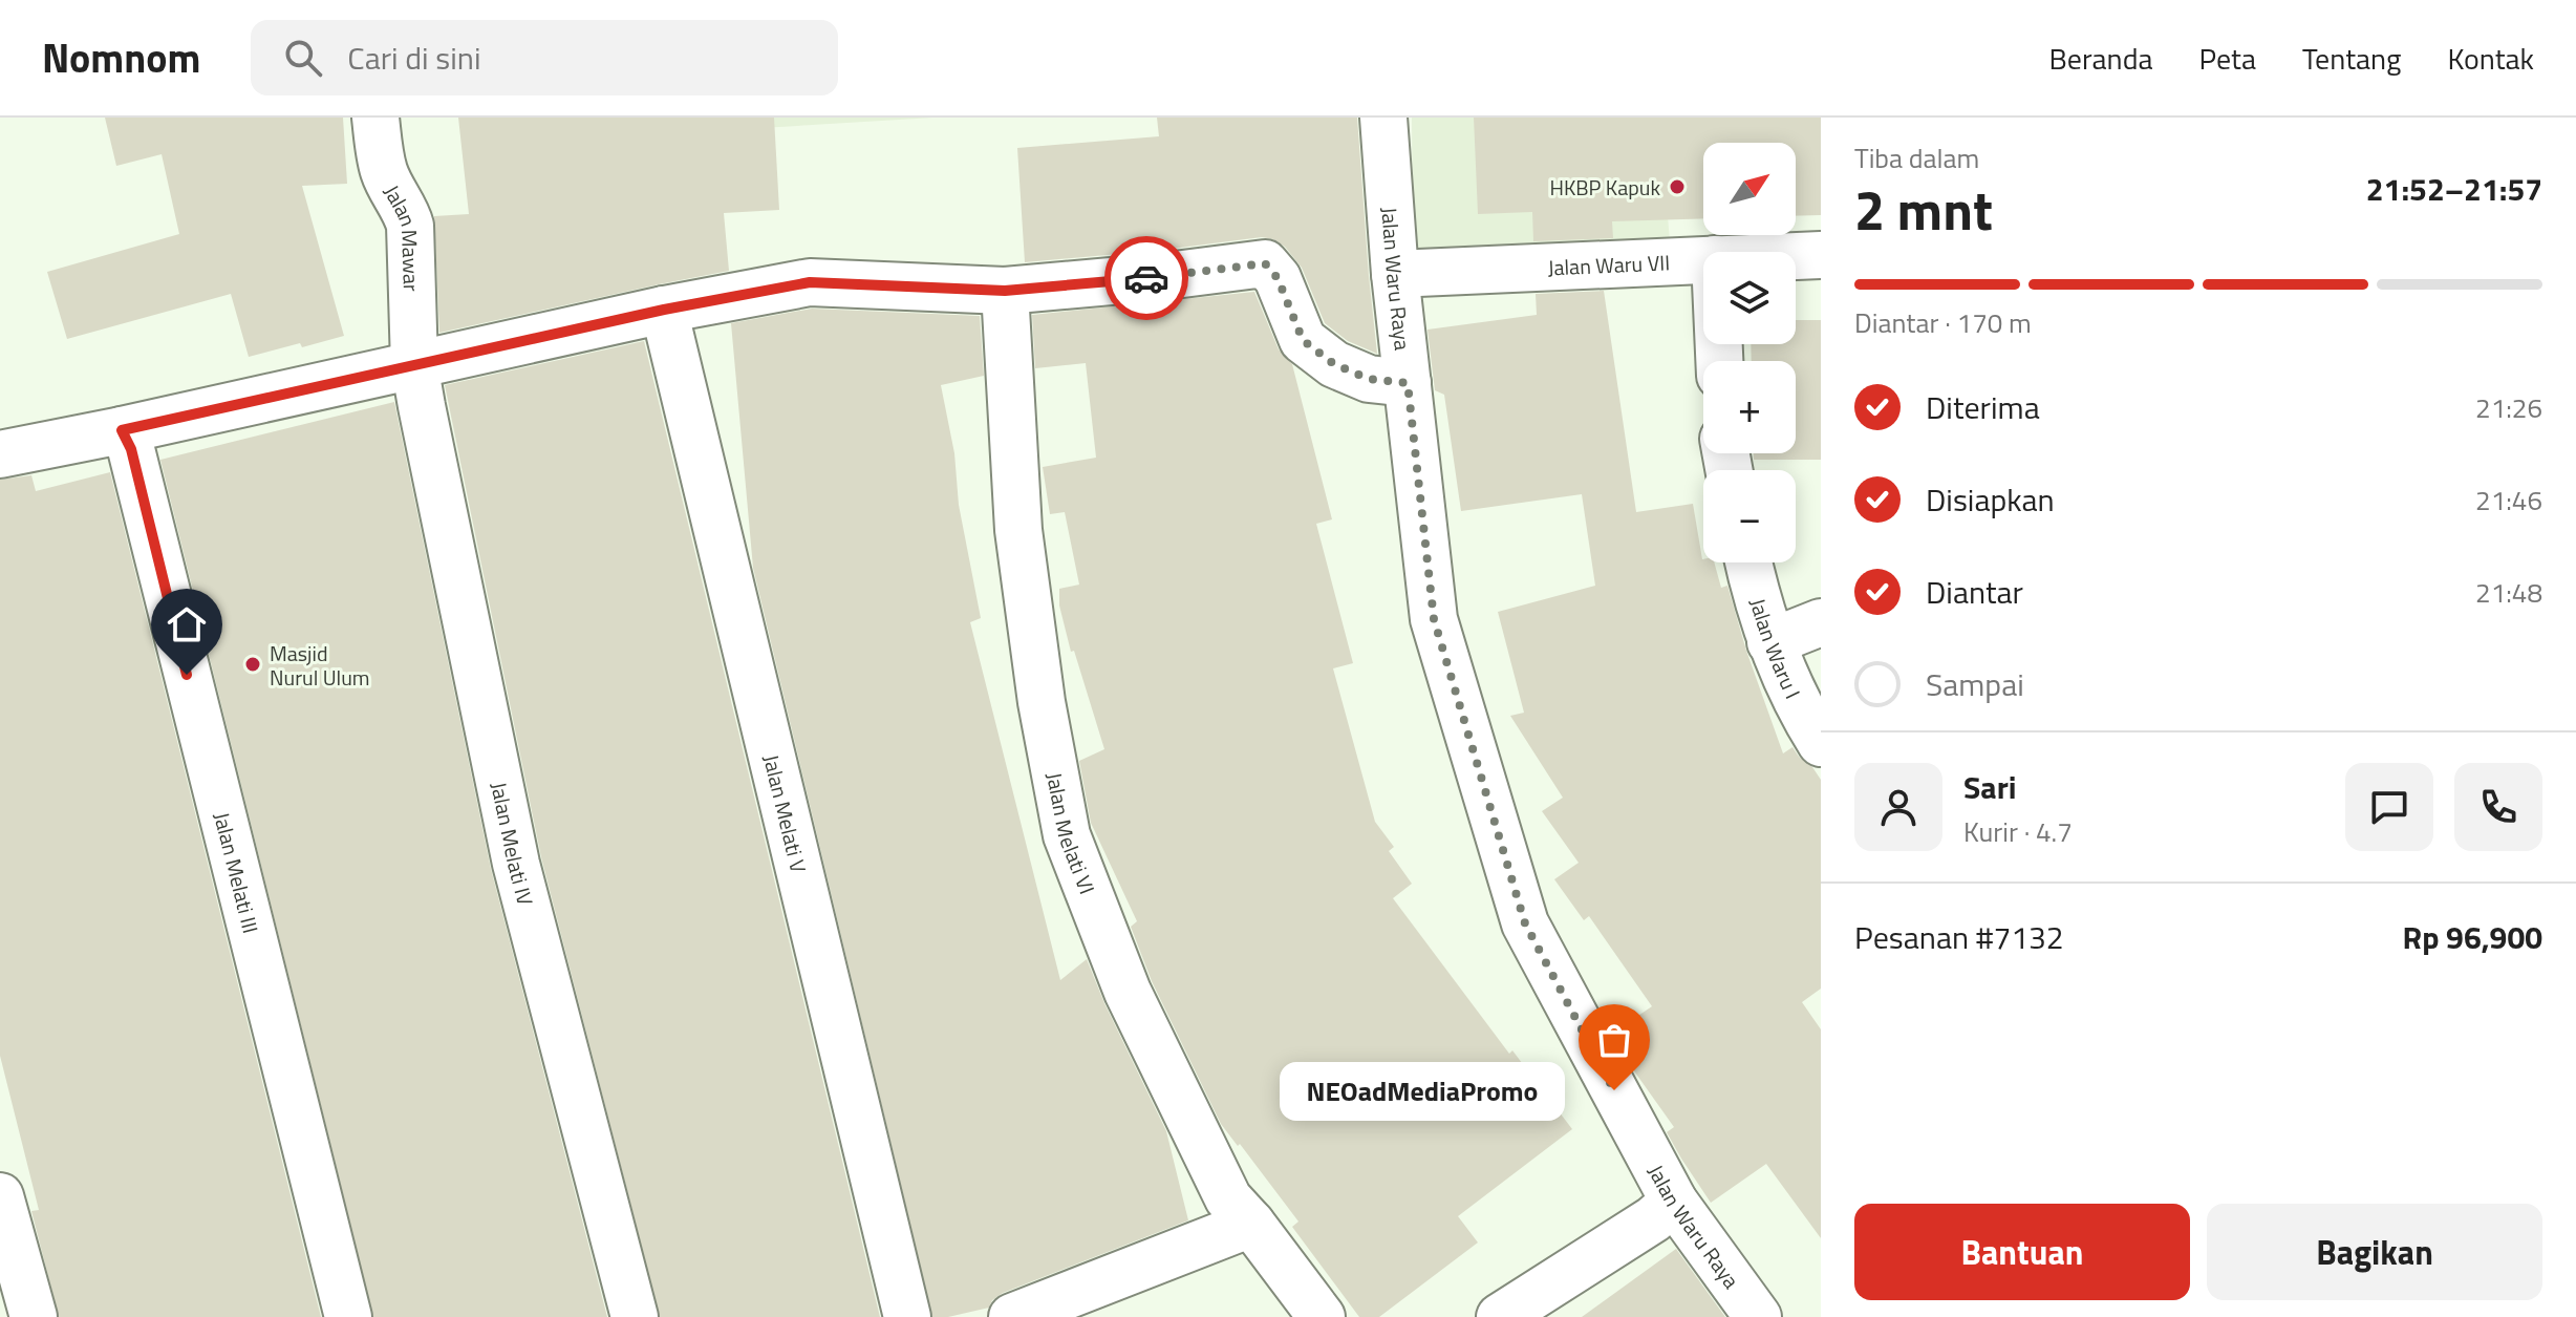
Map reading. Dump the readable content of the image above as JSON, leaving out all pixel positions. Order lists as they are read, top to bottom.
{
  "streets": {
    "street": [
      "Jalan Mawar",
      "Jalan Waru VII",
      "Jalan Waru Raya",
      "Jalan Waru I",
      "Jalan Melati V",
      "Jalan Melati VI",
      "Jalan Melati IV",
      "Jalan Melati III"
    ]
  },
  "crossings": [
    ["Jalan Mawar", "Jalan Melati IV"],
    ["Jalan Waru VII", "Jalan Waru Raya"]
  ],
  "places": ["HKBP Kapuk", "Masjid Nurul Ulum", "NEOadMediaPromo"],
  "north": "top right",
  "page": {
    "header": "Nomnom",
    "search": "Cari di sini",
    "nav": [
      "Beranda",
      "Peta",
      "Tentang",
      "Kontak"
    ],
    "heading": ["2 mnt", "Tiba dalam", "21:52–21:57"],
    "panel": [
      "Sari",
      "Kurir · 4.7",
      "Pesanan #7132",
      "Rp 96,900"
    ],
    "map_buttons": ["+", "−"],
    "bar": "Diantar · 170 m",
    "list": [
      ["Diterima", "21:26"],
      ["Disiapkan", "21:46"],
      ["Diantar", "21:48"],
      "Sampai"
    ],
    "bubble": "NEOadMediaPromo",
    "buttons": ["Bantuan", "Bagikan"]
  }
}
